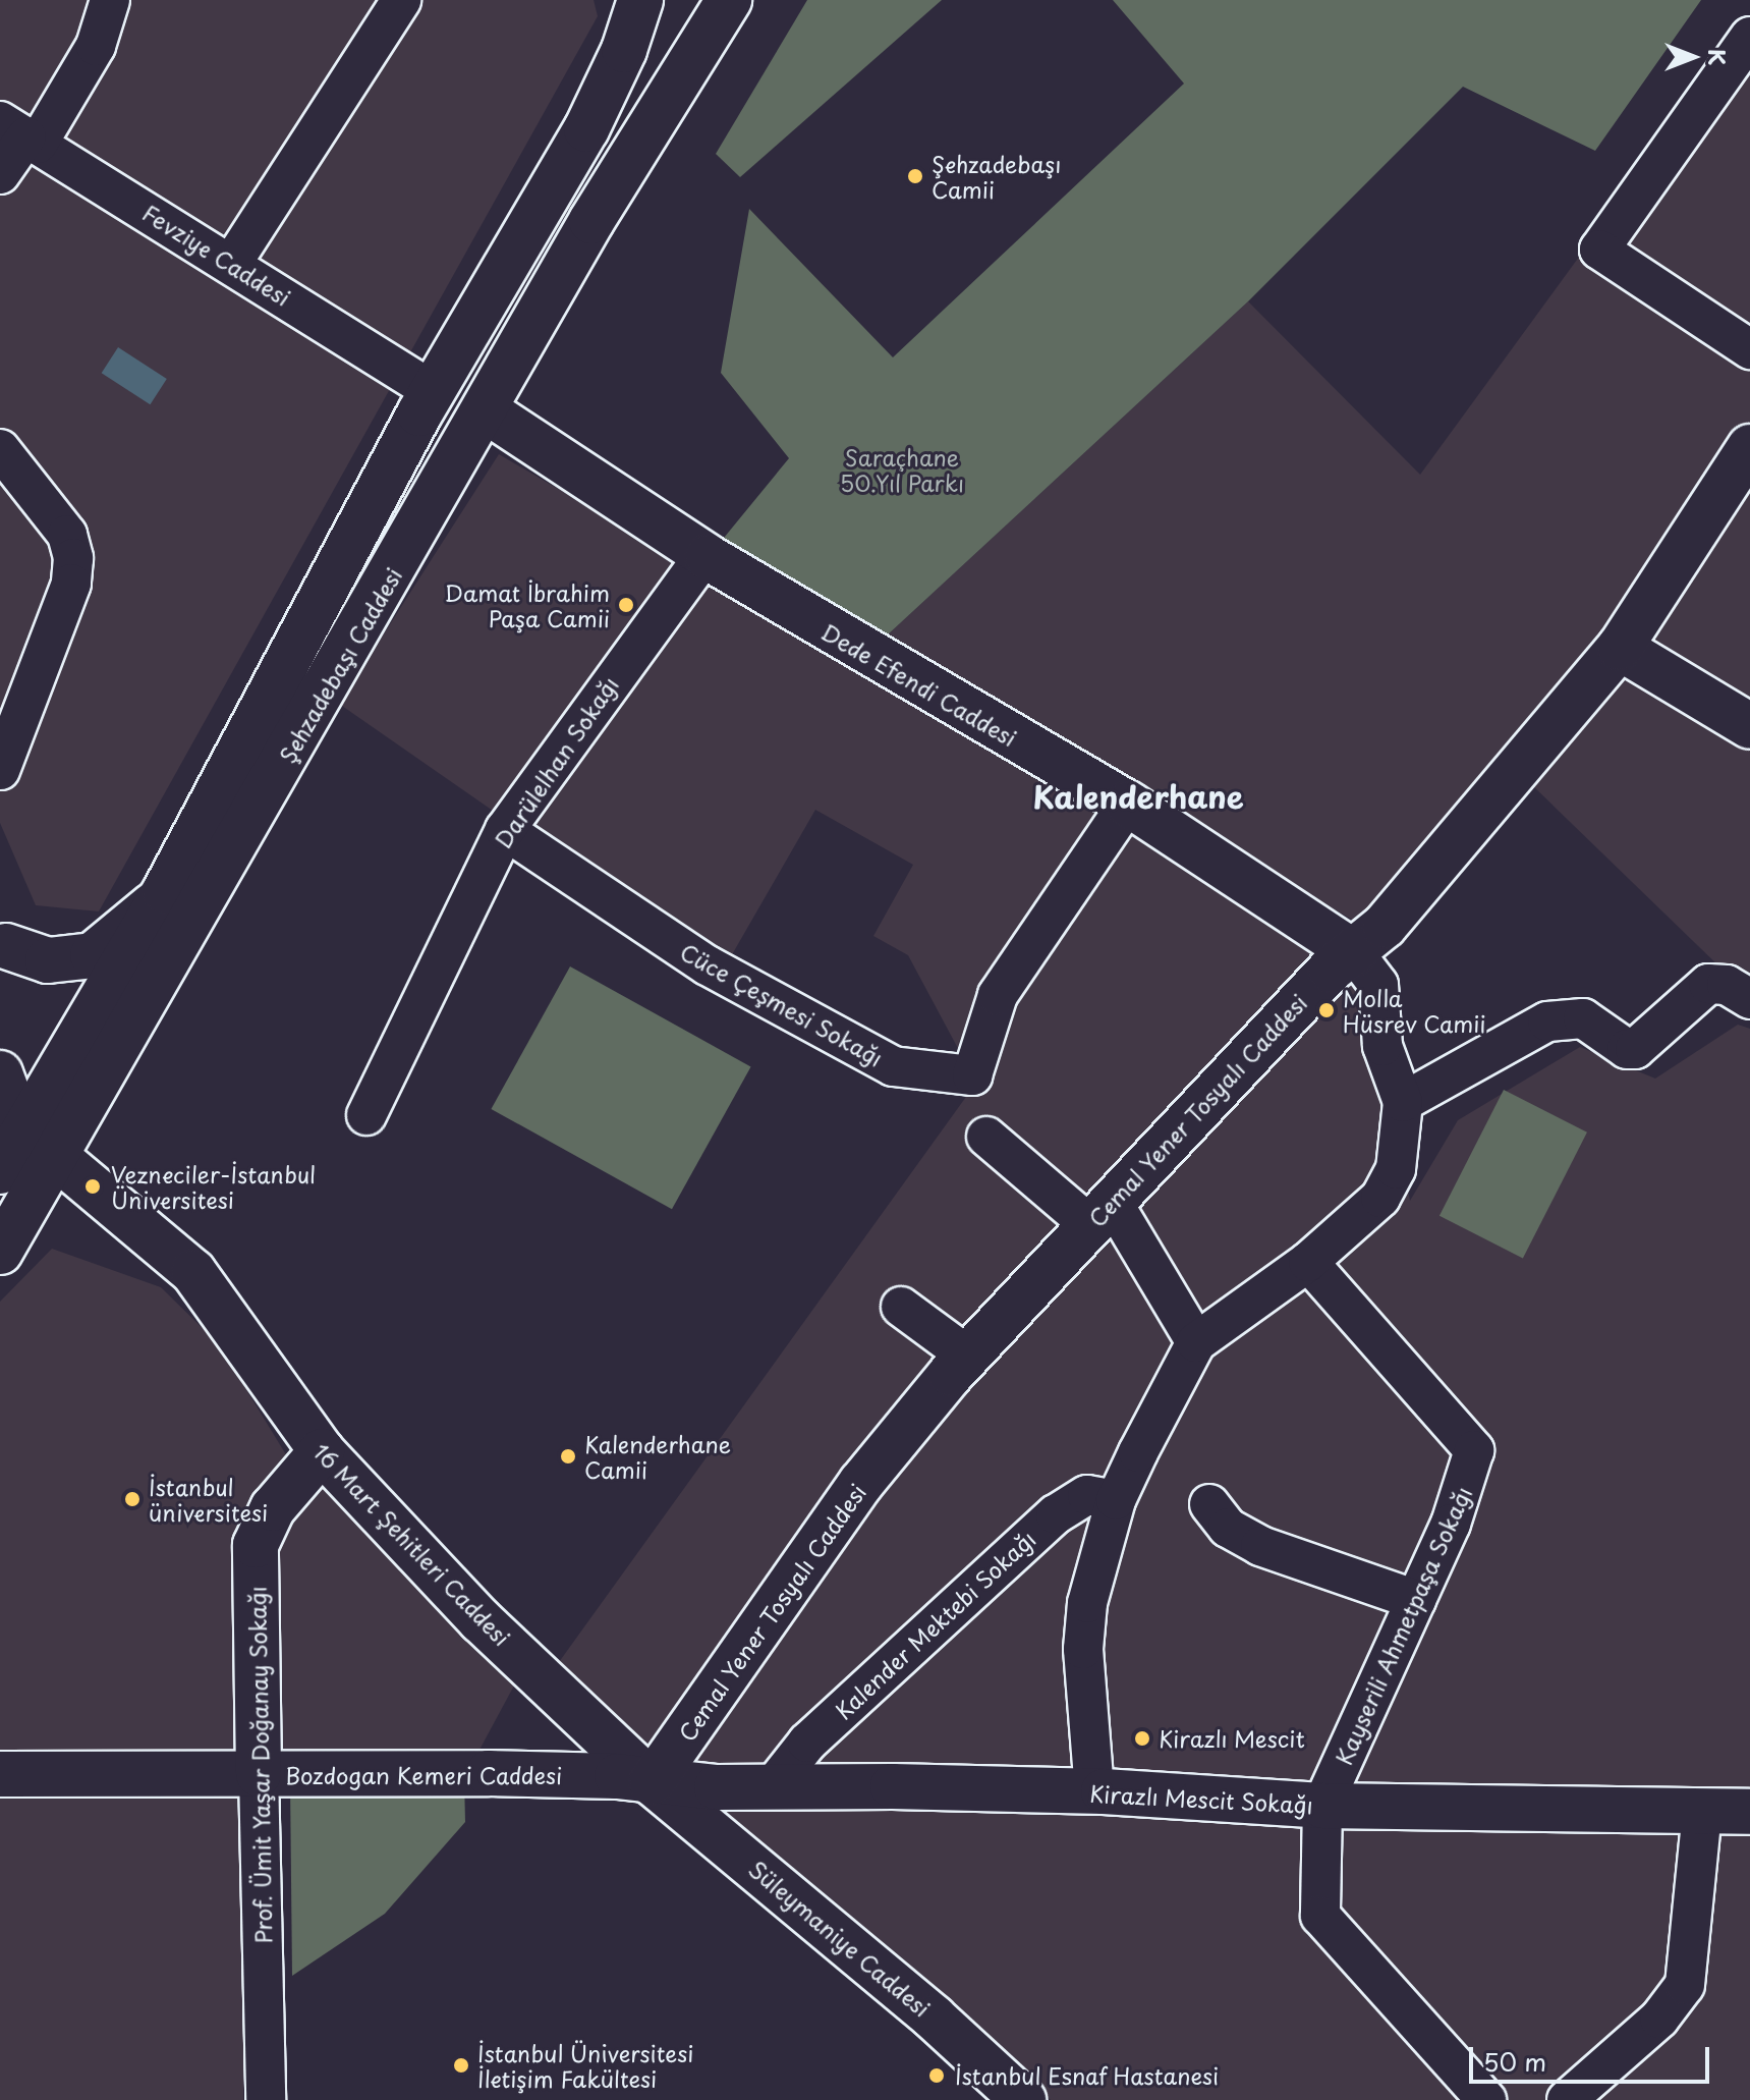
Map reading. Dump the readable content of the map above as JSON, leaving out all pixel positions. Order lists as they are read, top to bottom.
{
  "streets": {
    "main road": [
      "Şehzadebaşı Caddesi",
      "Dede Efendi Caddesi",
      "Cemal Yener Tosyalı Caddesi",
      "16 Mart Şehitleri Caddesi",
      "Prof. Ümit Yaşar Doğanay Sokağı",
      "Bozdogan Kemeri Caddesi",
      "Kirazlı Mescit Sokağı",
      "Süleymaniye Caddesi"
    ],
    "street": [
      "Fevziye Caddesi",
      "Darülelhan Sokağı",
      "Cüce Çeşmesi Sokağı",
      "Kalender Mektebi Sokağı",
      "Kayserili Ahmetpaşa Sokağı"
    ]
  },
  "crossings": [
    ["Fevziye Caddesi", "Şehzadebaşı Caddesi"],
    ["Şehzadebaşı Caddesi", "Dede Efendi Caddesi"],
    ["Şehzadebaşı Caddesi", "16 Mart Şehitleri Caddesi"],
    ["Dede Efendi Caddesi", "Darülelhan Sokağı"],
    ["Dede Efendi Caddesi", "Cüce Çeşmesi Sokağı"],
    ["Dede Efendi Caddesi", "Cemal Yener Tosyalı Caddesi"],
    ["Darülelhan Sokağı", "Cüce Çeşmesi Sokağı"],
    ["Cemal Yener Tosyalı Caddesi", "16 Mart Şehitleri Caddesi"],
    ["Cemal Yener Tosyalı Caddesi", "Bozdogan Kemeri Caddesi"],
    ["Cemal Yener Tosyalı Caddesi", "Kirazlı Mescit Sokağı"],
    ["Cemal Yener Tosyalı Caddesi", "Süleymaniye Caddesi"],
    ["16 Mart Şehitleri Caddesi", "Prof. Ümit Yaşar Doğanay Sokağı"],
    ["16 Mart Şehitleri Caddesi", "Bozdogan Kemeri Caddesi"],
    ["16 Mart Şehitleri Caddesi", "Kirazlı Mescit Sokağı"],
    ["16 Mart Şehitleri Caddesi", "Süleymaniye Caddesi"],
    ["Kalender Mektebi Sokağı", "Kirazlı Mescit Sokağı"],
    ["Kayserili Ahmetpaşa Sokağı", "Kirazlı Mescit Sokağı"],
    ["Prof. Ümit Yaşar Doğanay Sokağı", "Bozdogan Kemeri Caddesi"],
    ["Bozdogan Kemeri Caddesi", "Kirazlı Mescit Sokağı"],
    ["Bozdogan Kemeri Caddesi", "Süleymaniye Caddesi"],
    ["Kirazlı Mescit Sokağı", "Süleymaniye Caddesi"]
  ],
  "districts": ["Kalenderhane"],
  "parks": ["Saraçhane 50.Yıl Parkı"],
  "places": [
    "Şehzadebaşı Camii",
    "Damat İbrahim Paşa Camii",
    "Molla Hüsrev Camii",
    "Vezneciler-İstanbul Üniversitesi",
    "Kalenderhane Camii",
    "İstanbul üniversitesi",
    "Kirazlı Mescit",
    "İstanbul Üniversitesi İletişim Fakültesi",
    "İstanbul Esnaf Hastanesi"
  ],
  "scale_bar": "50 m",
  "north": "right"
}
